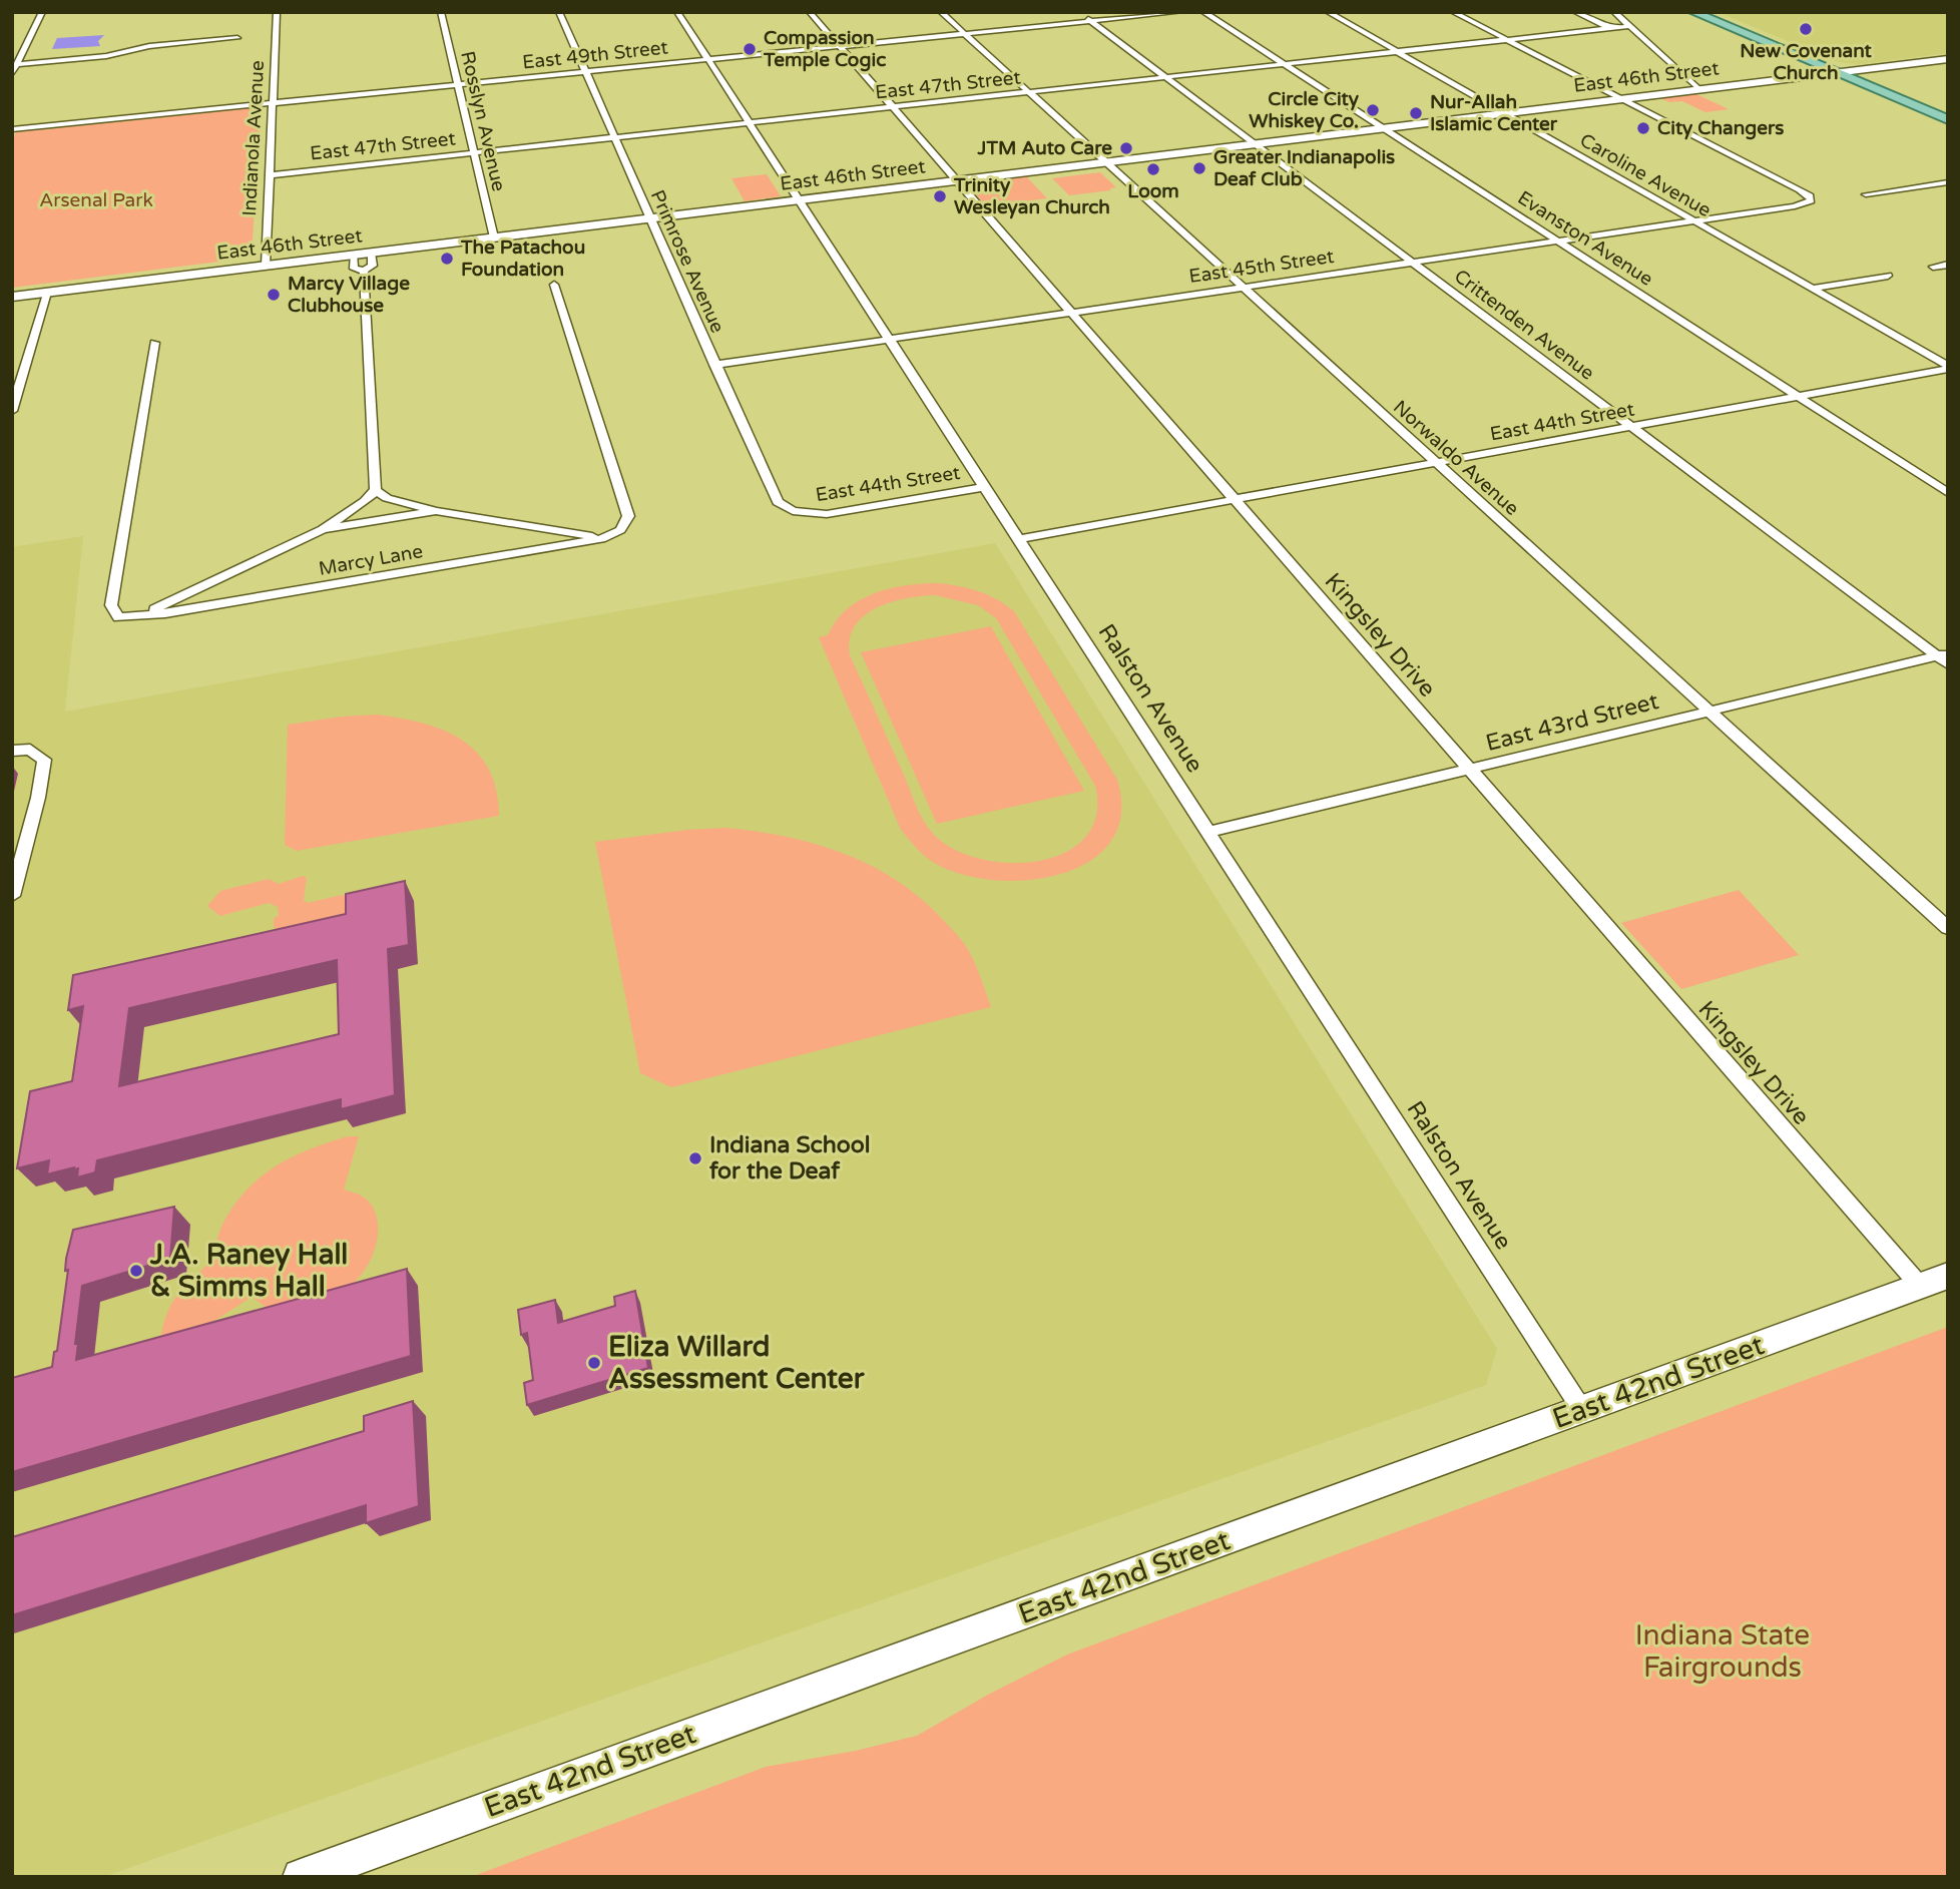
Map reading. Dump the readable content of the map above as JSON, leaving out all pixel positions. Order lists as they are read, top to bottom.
{
  "streets": {
    "main road": ["East 46th Street", "East 42nd Street"],
    "street": [
      "East 49th Street",
      "East 47th Street",
      "Rosslyn Avenue",
      "Indianola Avenue",
      "Caroline Avenue",
      "Evanston Avenue",
      "Primrose Avenue",
      "East 45th Street",
      "Crittenden Avenue",
      "East 44th Street",
      "Norwaldo Avenue",
      "Marcy Lane",
      "Kingsley Drive",
      "Ralston Avenue",
      "East 43rd Street"
    ]
  },
  "crossings": [
    ["East 49th Street", "Rosslyn Avenue"],
    ["East 49th Street", "Indianola Avenue"],
    ["East 49th Street", "Primrose Avenue"],
    ["East 49th Street", "Crittenden Avenue"],
    ["East 49th Street", "Norwaldo Avenue"],
    ["East 49th Street", "Kingsley Drive"],
    ["East 49th Street", "Ralston Avenue"],
    ["East 46th Street", "Rosslyn Avenue"],
    ["East 46th Street", "Indianola Avenue"],
    ["East 46th Street", "Caroline Avenue"],
    ["East 46th Street", "Evanston Avenue"],
    ["East 46th Street", "Primrose Avenue"],
    ["East 46th Street", "East 45th Street"],
    ["East 46th Street", "Crittenden Avenue"],
    ["East 46th Street", "Norwaldo Avenue"],
    ["East 46th Street", "Kingsley Drive"],
    ["East 46th Street", "Ralston Avenue"],
    ["East 47th Street", "Rosslyn Avenue"],
    ["East 47th Street", "Indianola Avenue"],
    ["East 47th Street", "Caroline Avenue"],
    ["East 47th Street", "Evanston Avenue"],
    ["East 47th Street", "Primrose Avenue"],
    ["East 47th Street", "Crittenden Avenue"],
    ["East 47th Street", "Norwaldo Avenue"],
    ["East 47th Street", "Kingsley Drive"],
    ["East 47th Street", "Ralston Avenue"],
    ["Caroline Avenue", "East 45th Street"],
    ["Caroline Avenue", "East 44th Street"],
    ["Evanston Avenue", "East 45th Street"],
    ["Evanston Avenue", "East 44th Street"],
    ["Primrose Avenue", "East 45th Street"],
    ["Primrose Avenue", "East 44th Street"],
    ["East 45th Street", "Crittenden Avenue"],
    ["East 45th Street", "Norwaldo Avenue"],
    ["East 45th Street", "Kingsley Drive"],
    ["East 45th Street", "Ralston Avenue"],
    ["Crittenden Avenue", "East 44th Street"],
    ["Crittenden Avenue", "East 43rd Street"],
    ["East 44th Street", "Norwaldo Avenue"],
    ["East 44th Street", "Kingsley Drive"],
    ["East 44th Street", "Ralston Avenue"],
    ["Norwaldo Avenue", "East 43rd Street"],
    ["Kingsley Drive", "East 43rd Street"],
    ["Kingsley Drive", "East 42nd Street"],
    ["Ralston Avenue", "East 43rd Street"],
    ["Ralston Avenue", "East 42nd Street"]
  ],
  "parks": ["Arsenal Park", "Indiana State Fairgrounds"],
  "places": [
    "New Covenant Church",
    "Compassion Temple Cogic",
    "Circle City Whiskey Co.",
    "Nur-Allah Islamic Center",
    "City Changers",
    "JTM Auto Care",
    "Greater Indianapolis Deaf Club",
    "Loom",
    "Trinity Wesleyan Church",
    "The Patachou Foundation",
    "Marcy Village Clubhouse",
    "Indiana School for the Deaf",
    "J.A. Raney Hall & Simms Hall",
    "Eliza Willard Assessment Center"
  ]
}
